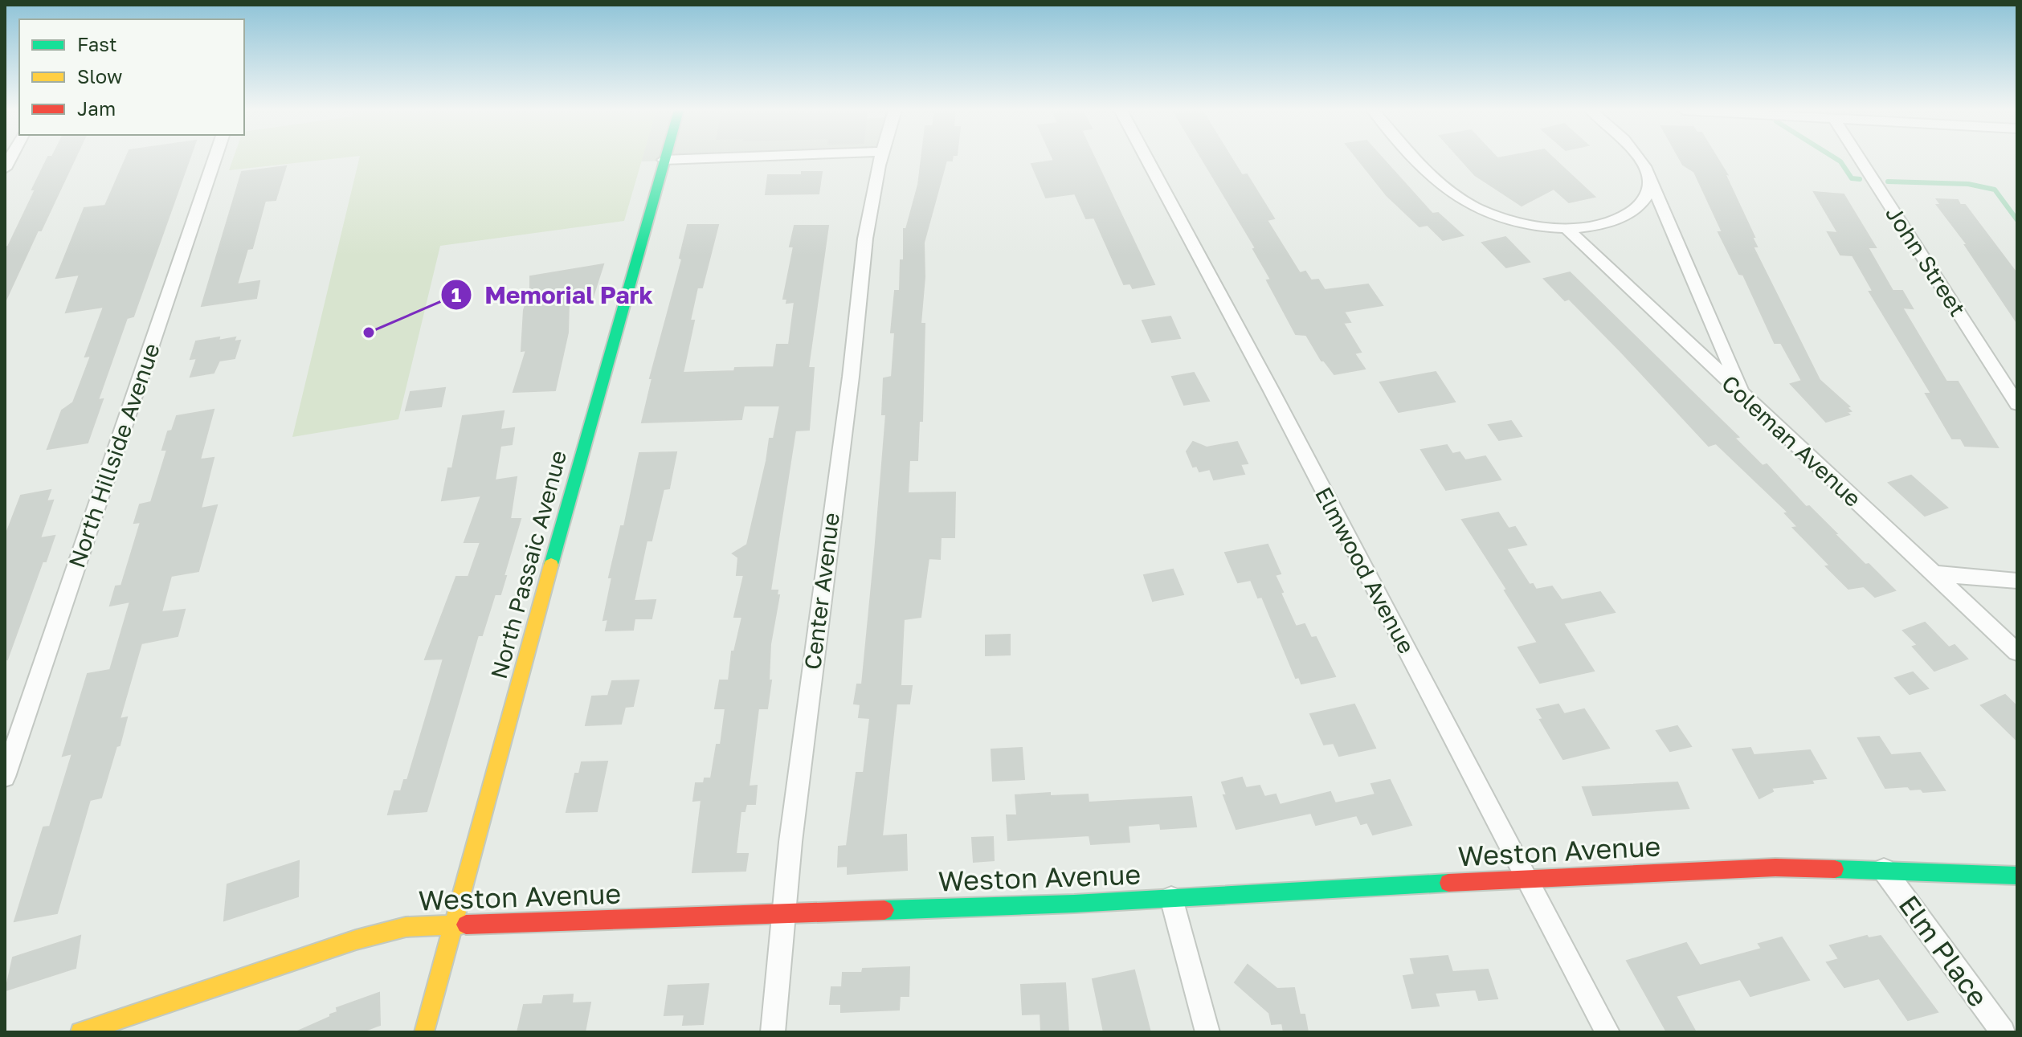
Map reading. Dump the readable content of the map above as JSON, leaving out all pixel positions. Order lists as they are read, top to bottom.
{
  "streets": {
    "street": [
      "John Street",
      "Coleman Avenue",
      "North Hillside Avenue",
      "North Passaic Avenue",
      "Elmwood Avenue",
      "Center Avenue",
      "Weston Avenue",
      "Elm Place"
    ]
  },
  "crossings": [
    ["North Passaic Avenue", "Weston Avenue"],
    ["Elmwood Avenue", "Weston Avenue"],
    ["Center Avenue", "Weston Avenue"],
    ["Weston Avenue", "Elm Place"]
  ],
  "places": ["Memorial Park"],
  "legend": ["Fast", "Slow", "Jam"]
}
